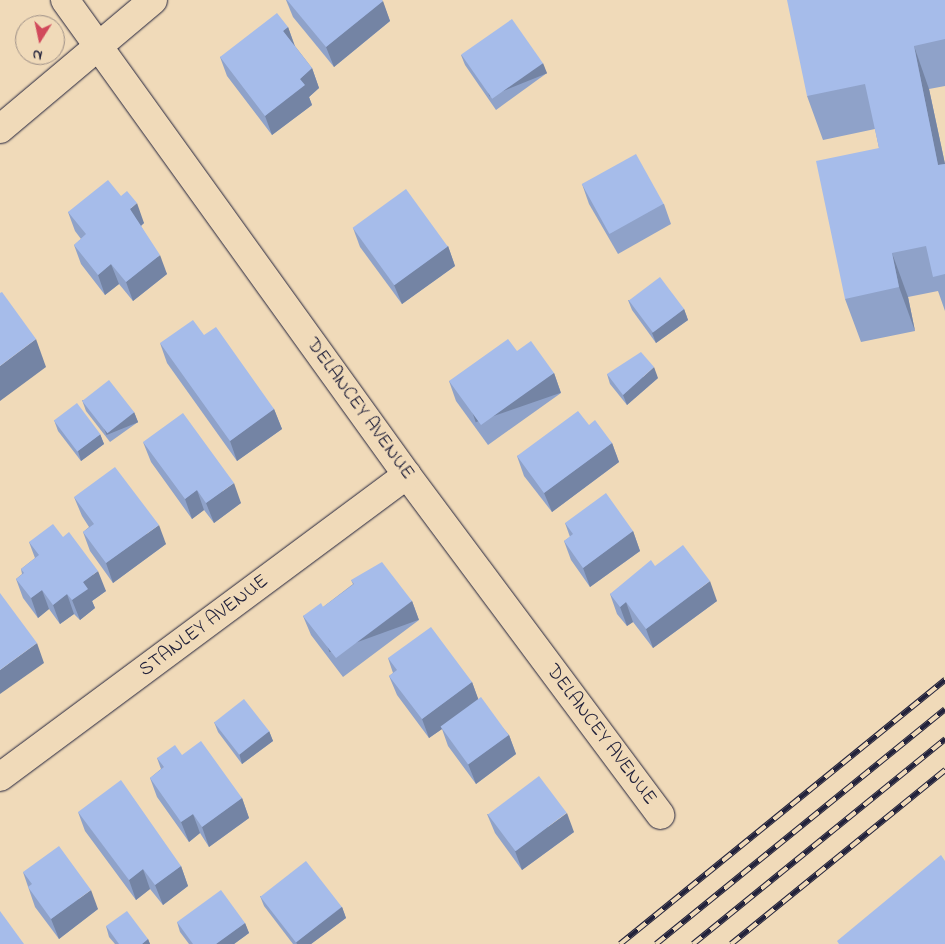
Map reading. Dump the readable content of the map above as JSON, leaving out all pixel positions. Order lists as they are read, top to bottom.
{
  "streets": {
    "street": ["DELANCEY AVENUE", "STANLEY AVENUE"]
  },
  "crossings": [
    ["DELANCEY AVENUE", "STANLEY AVENUE"]
  ],
  "north": "bottom"
}
